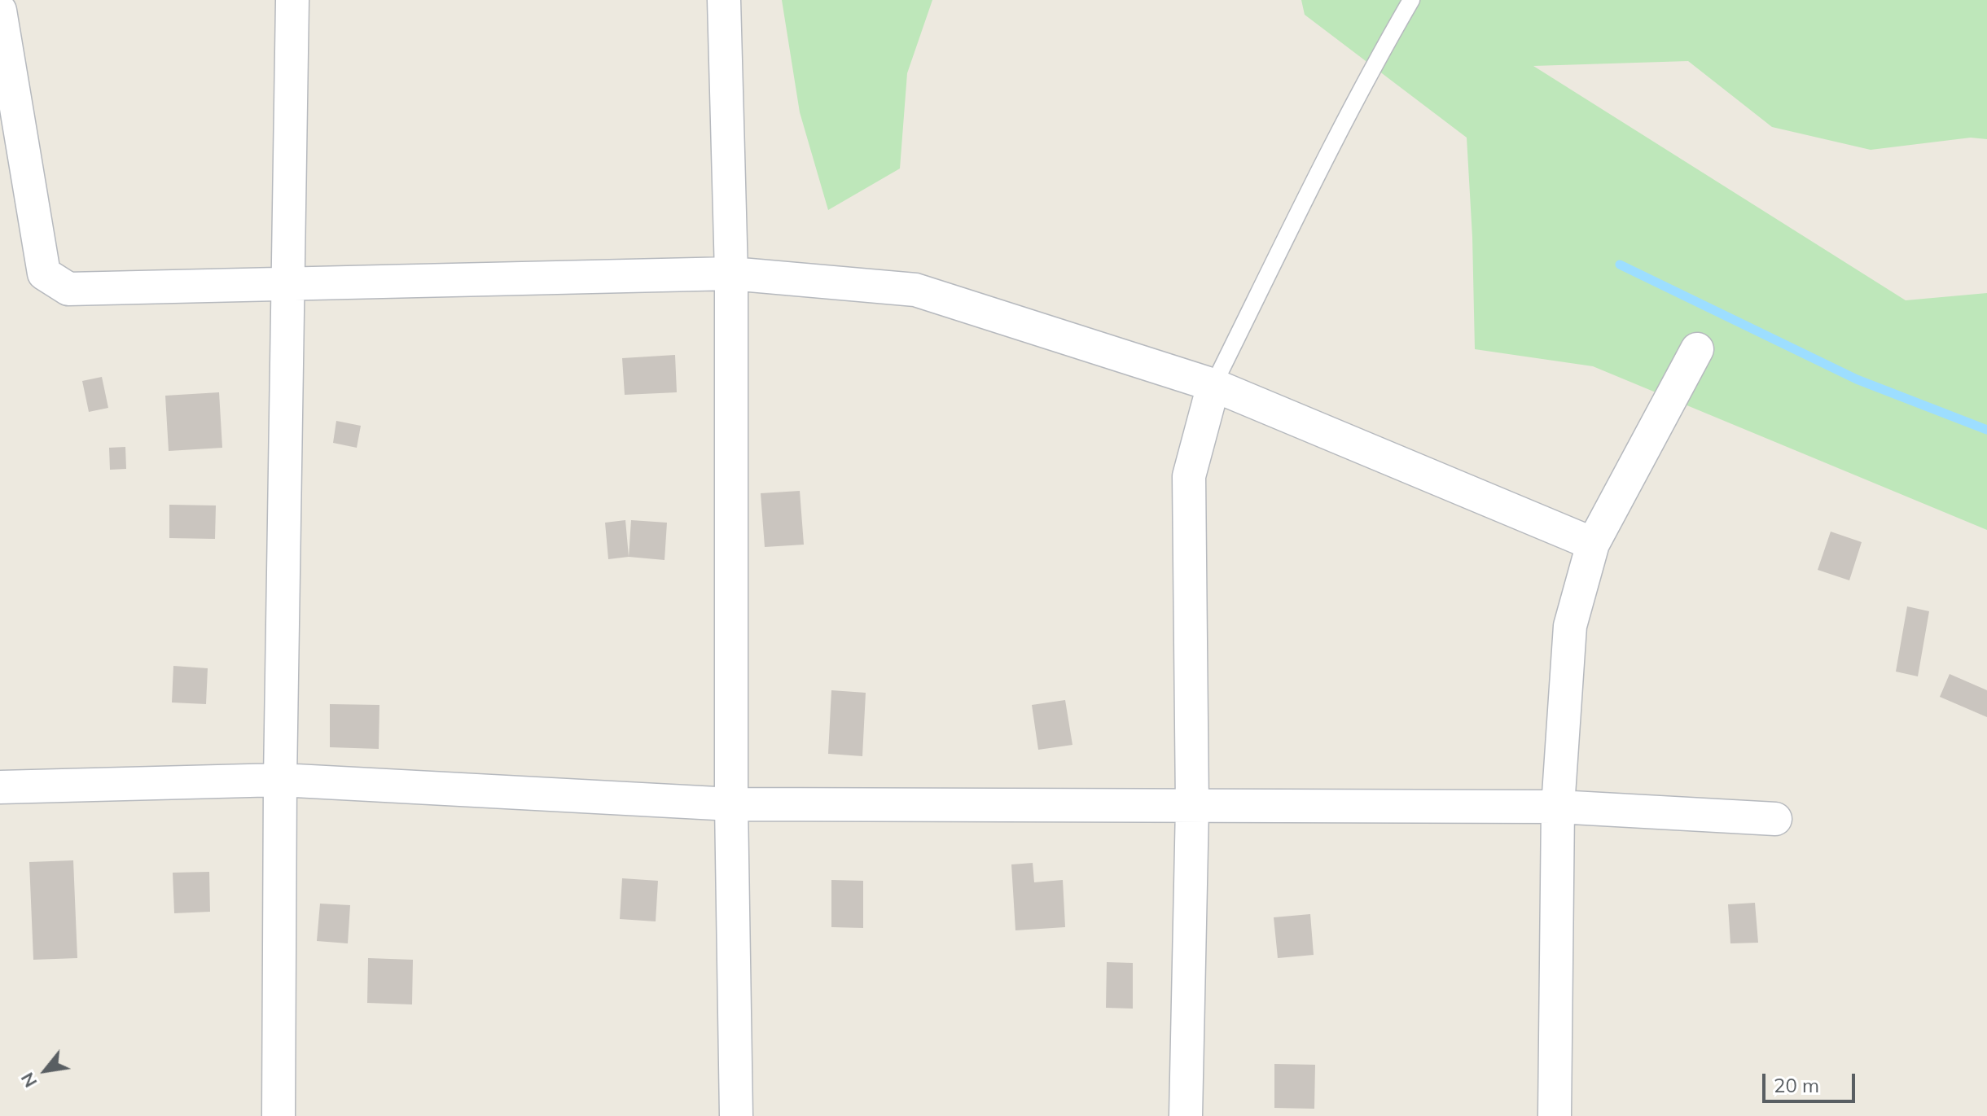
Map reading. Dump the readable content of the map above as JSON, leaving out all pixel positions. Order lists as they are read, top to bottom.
{
  "scale_bar": "20 m",
  "north": "bottom left"
}
